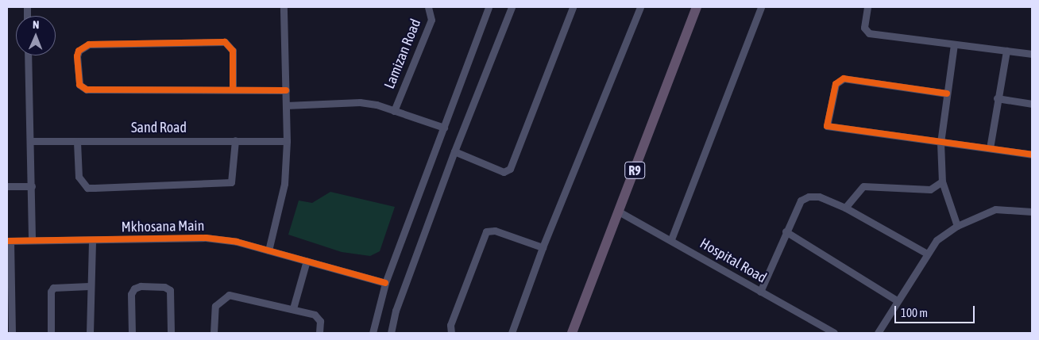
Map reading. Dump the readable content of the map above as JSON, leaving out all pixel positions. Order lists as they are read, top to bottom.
{
  "streets": {
    "highway": ["R9"],
    "street": [
      "Lamizan Road",
      "Sand Road",
      "Mkhosana Main",
      "Hospital Road"
    ]
  },
  "crossings": [
    ["R9", "Hospital Road"]
  ],
  "scale_bar": "100 m",
  "north": "top"
}
